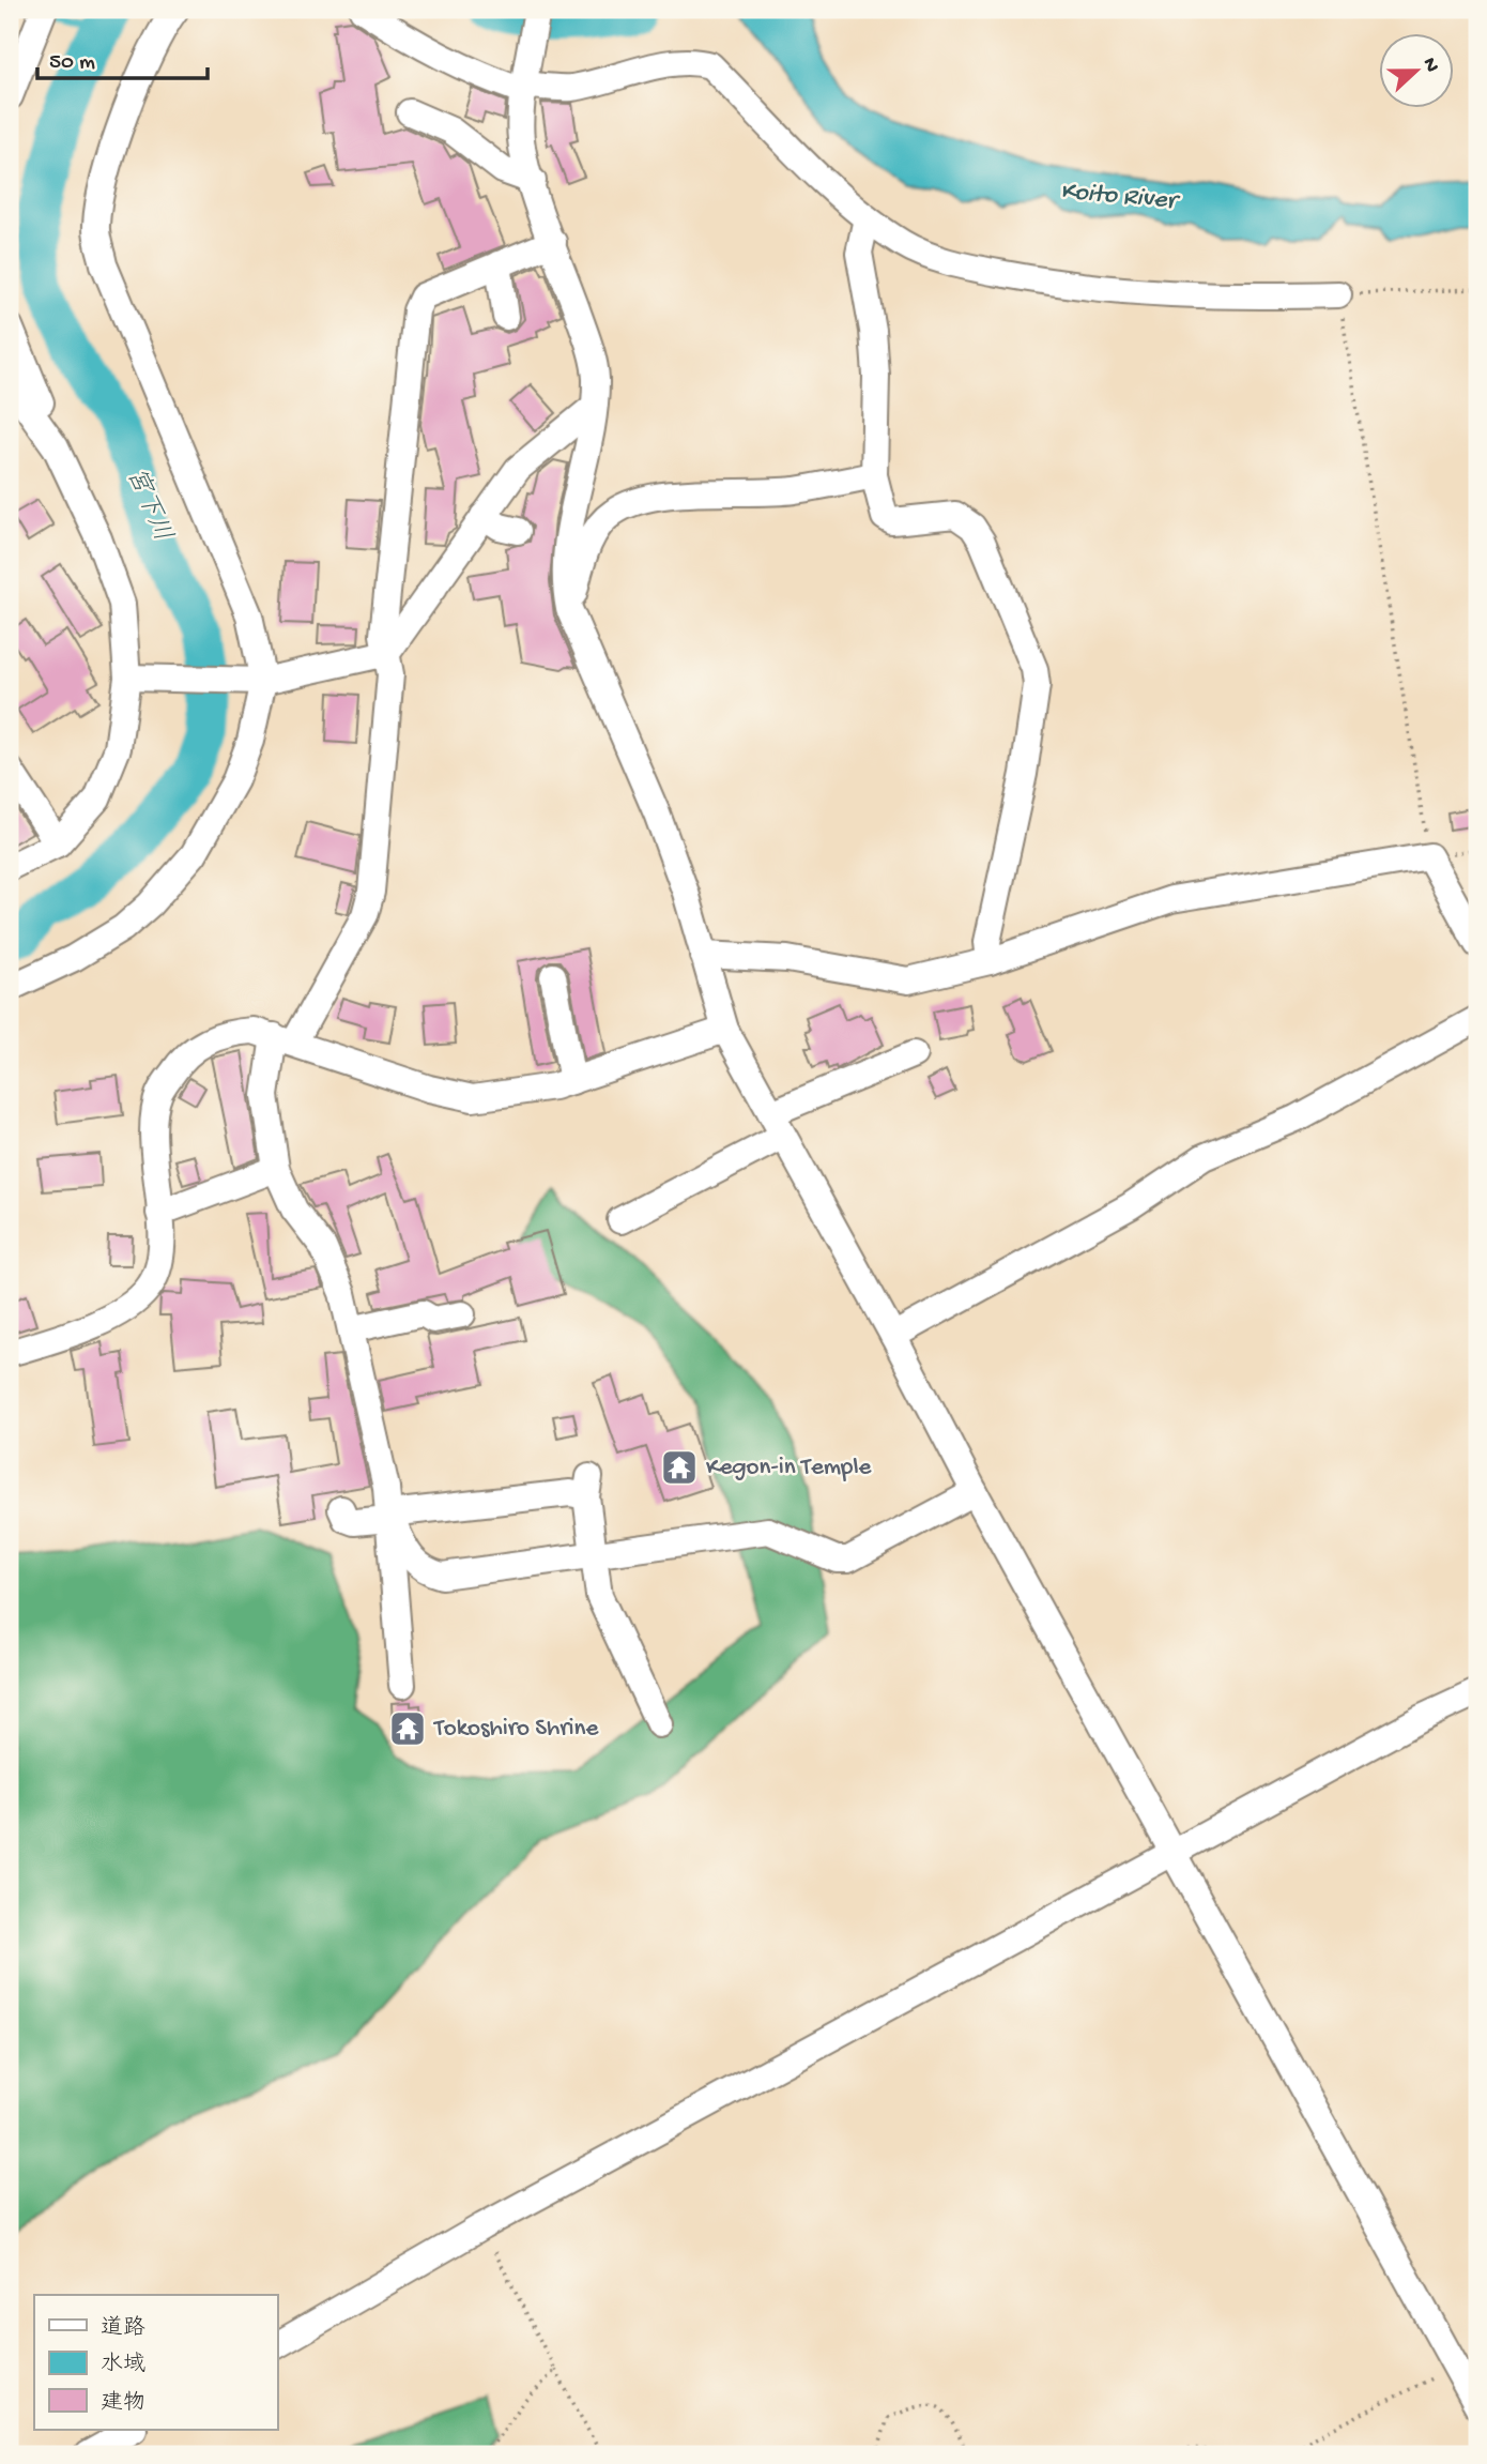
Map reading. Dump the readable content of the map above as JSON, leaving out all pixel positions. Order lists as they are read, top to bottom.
{
  "water": ["Koito River", "宮下川"],
  "places": {
    "temple": ["Kegon-in Temple", "Tokoshiro Shrine"]
  },
  "legend": ["道路", "水域", "建物"],
  "scale_bar": "50 m",
  "north": "right"
}
